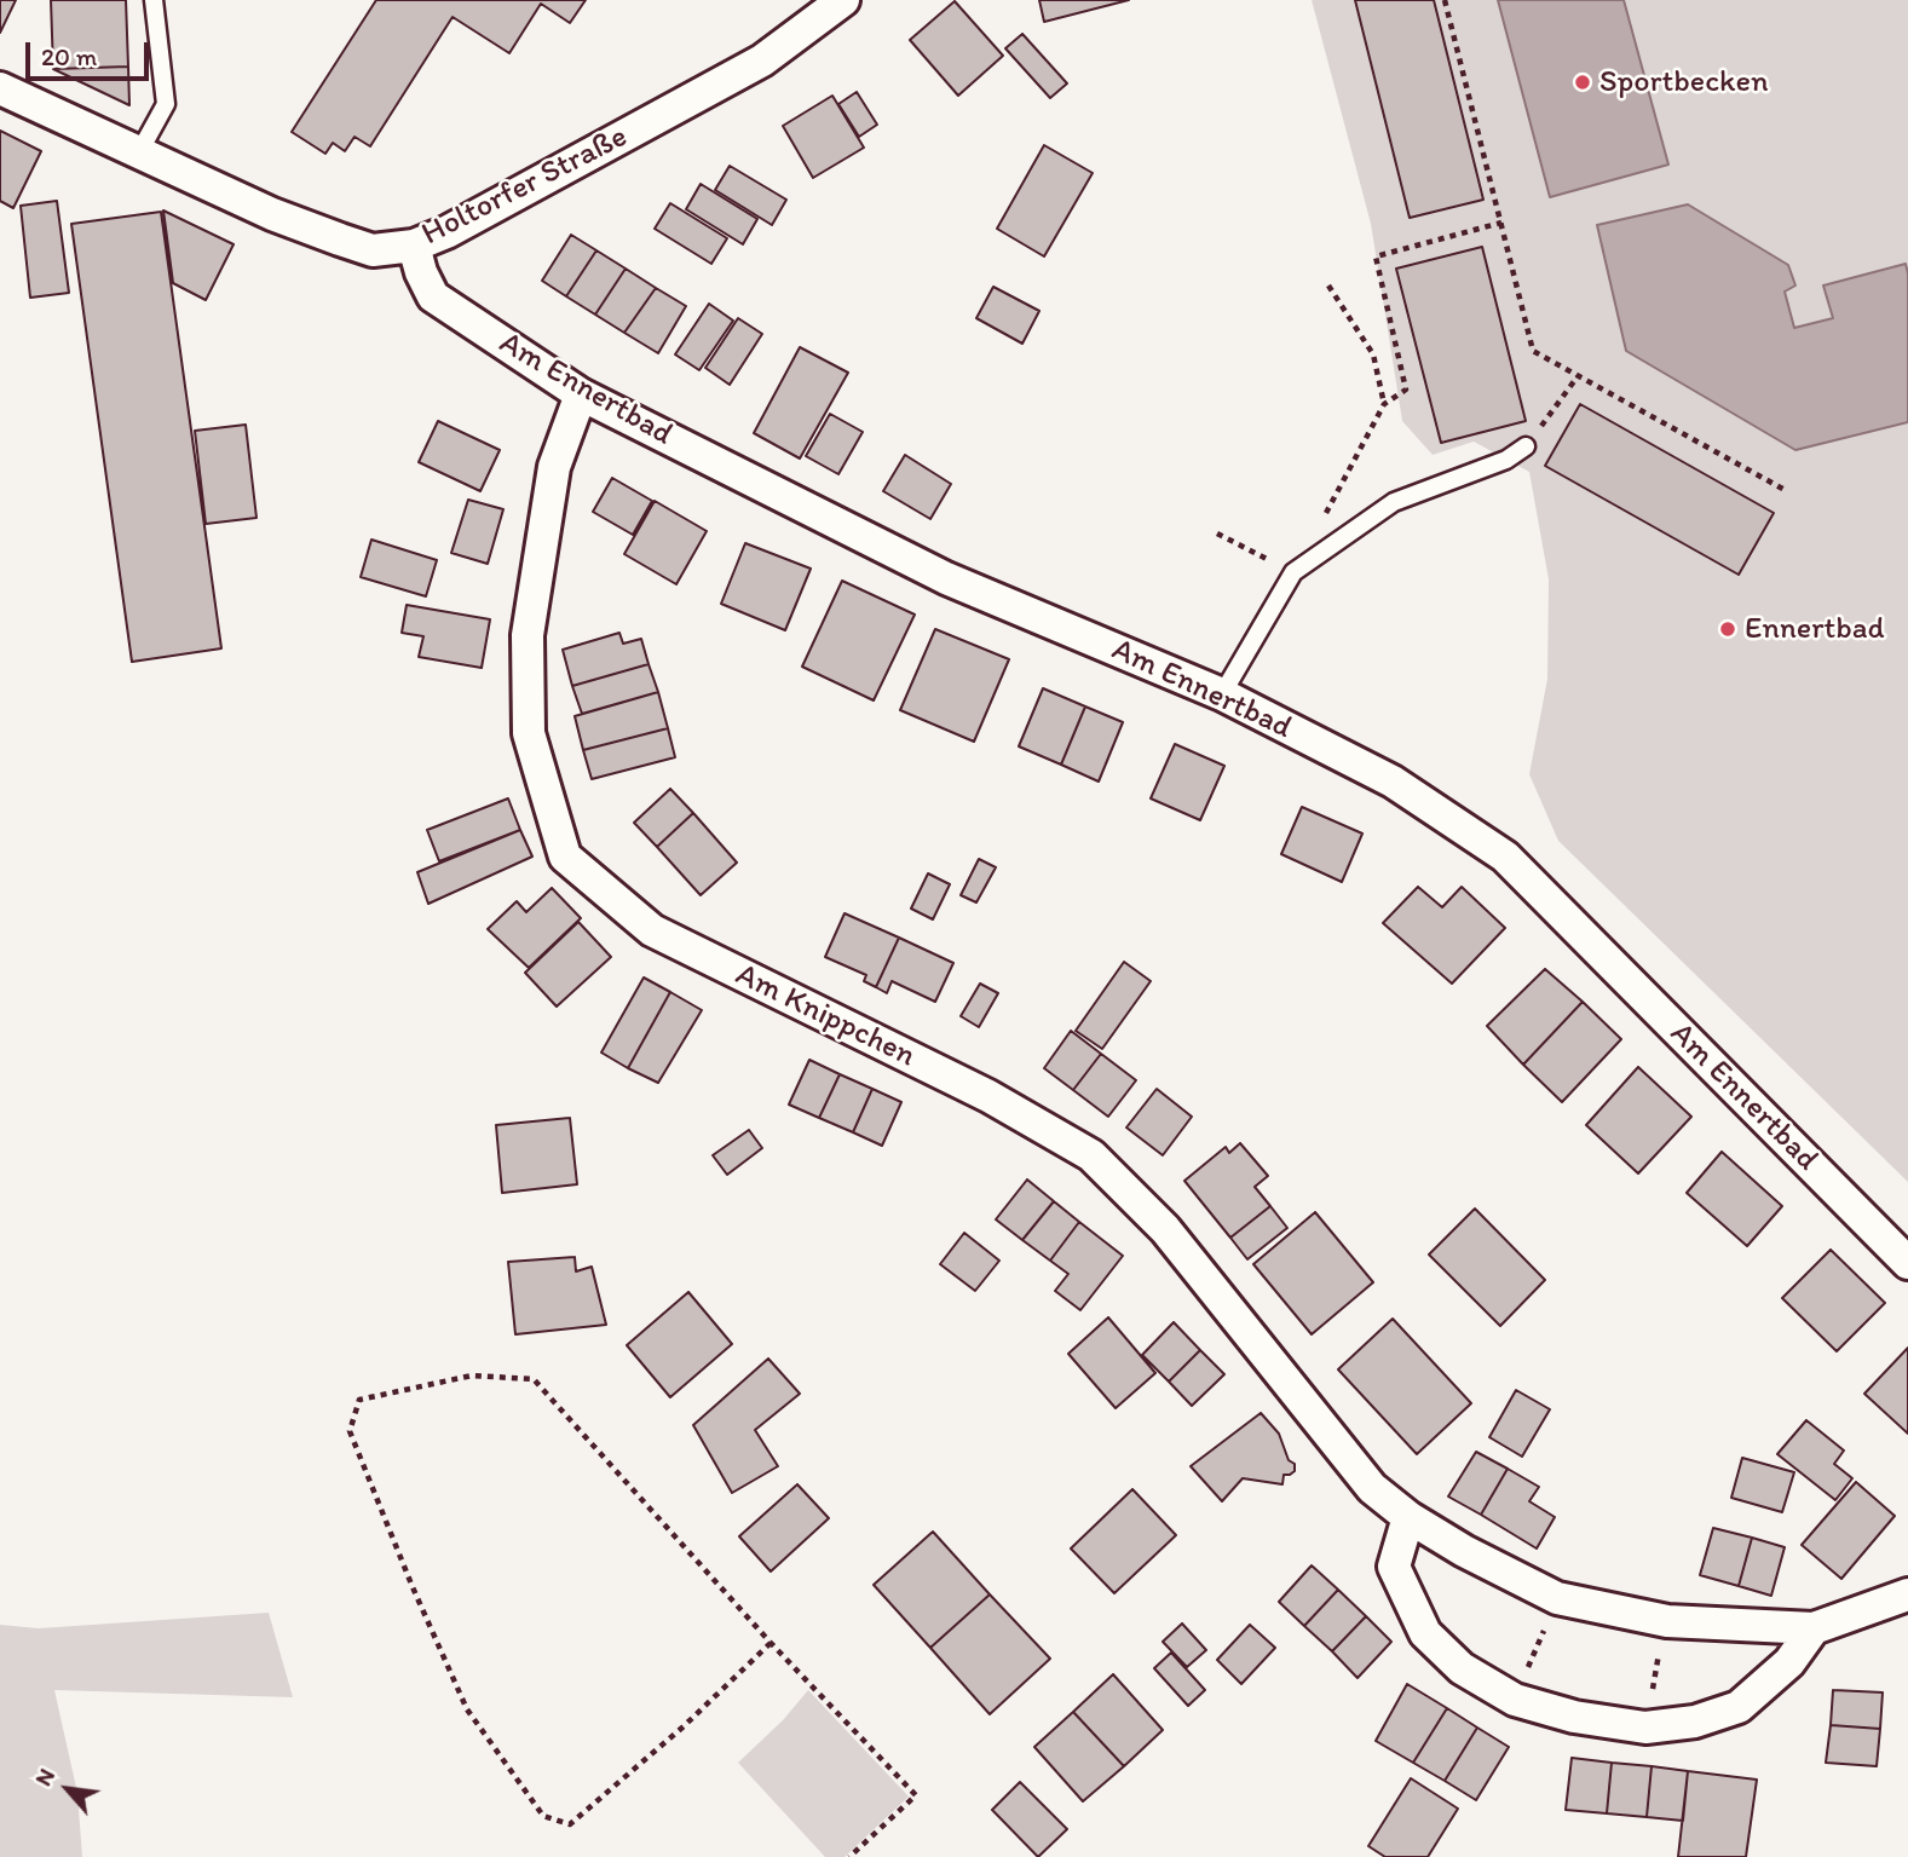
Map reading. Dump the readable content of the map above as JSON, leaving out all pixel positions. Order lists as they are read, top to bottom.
{
  "streets": {
    "street": ["Holtorfer Straße", "Am Ennertbad", "Am Knippchen"]
  },
  "crossings": [
    ["Holtorfer Straße", "Am Ennertbad"],
    ["Am Ennertbad", "Am Knippchen"]
  ],
  "places": ["Sportbecken", "Ennertbad"],
  "scale_bar": "20 m",
  "north": "top left"
}
